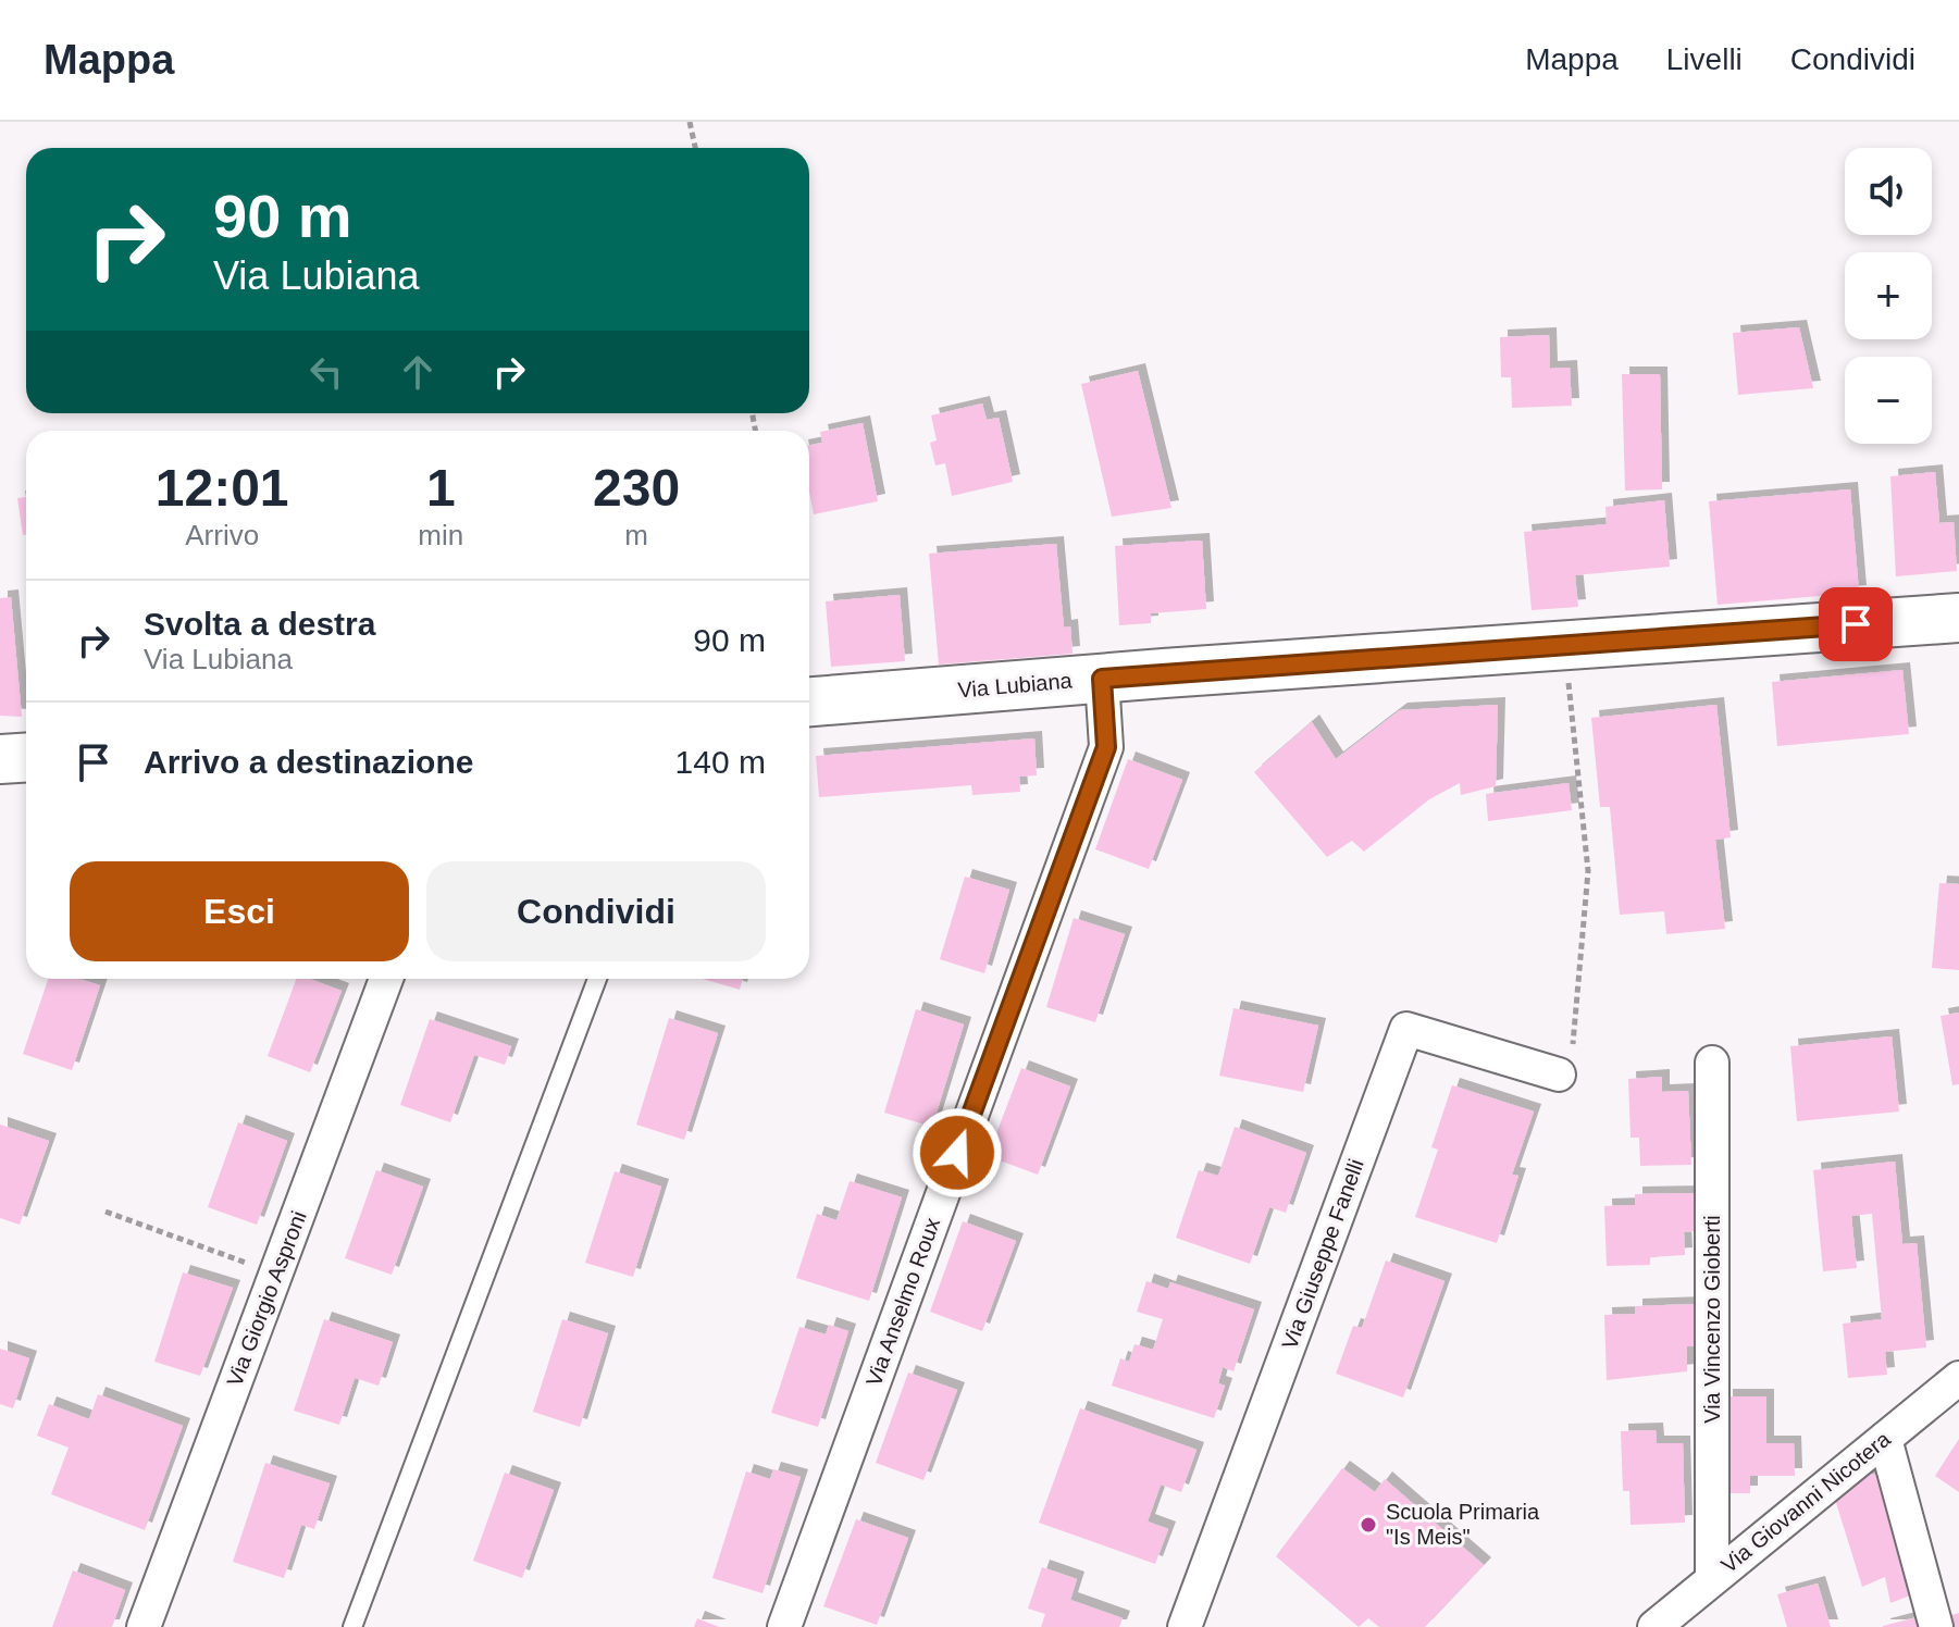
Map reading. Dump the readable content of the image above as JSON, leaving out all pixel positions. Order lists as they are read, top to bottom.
{
  "streets": {
    "street": [
      "Via Lubiana",
      "Via Giuseppe Fanelli",
      "Via Giorgio Asproni",
      "Via Anselmo Roux",
      "Via Vincenzo Gioberti",
      "Via Giovanni Nicotera"
    ]
  },
  "crossings": [
    ["Via Lubiana", "Via Anselmo Roux"],
    ["Via Vincenzo Gioberti", "Via Giovanni Nicotera"]
  ],
  "places": ["Scuola Primaria \"Is Meis\""],
  "page": {
    "header": "Mappa",
    "nav": ["Mappa", "Livelli", "Condividi"],
    "map_buttons": ["+", "−"],
    "turn": ["90 m", "Via Lubiana"],
    "eta": [
      "12:01",
      "Arrivo",
      "1",
      "min",
      "230",
      "m"
    ],
    "list": [
      {
        "name": "Svolta a destra",
        "note": "Via Lubiana",
        "value": "90 m"
      },
      {
        "name": "Arrivo a destinazione",
        "value": "140 m"
      }
    ],
    "buttons": ["Esci", "Condividi"]
  }
}
